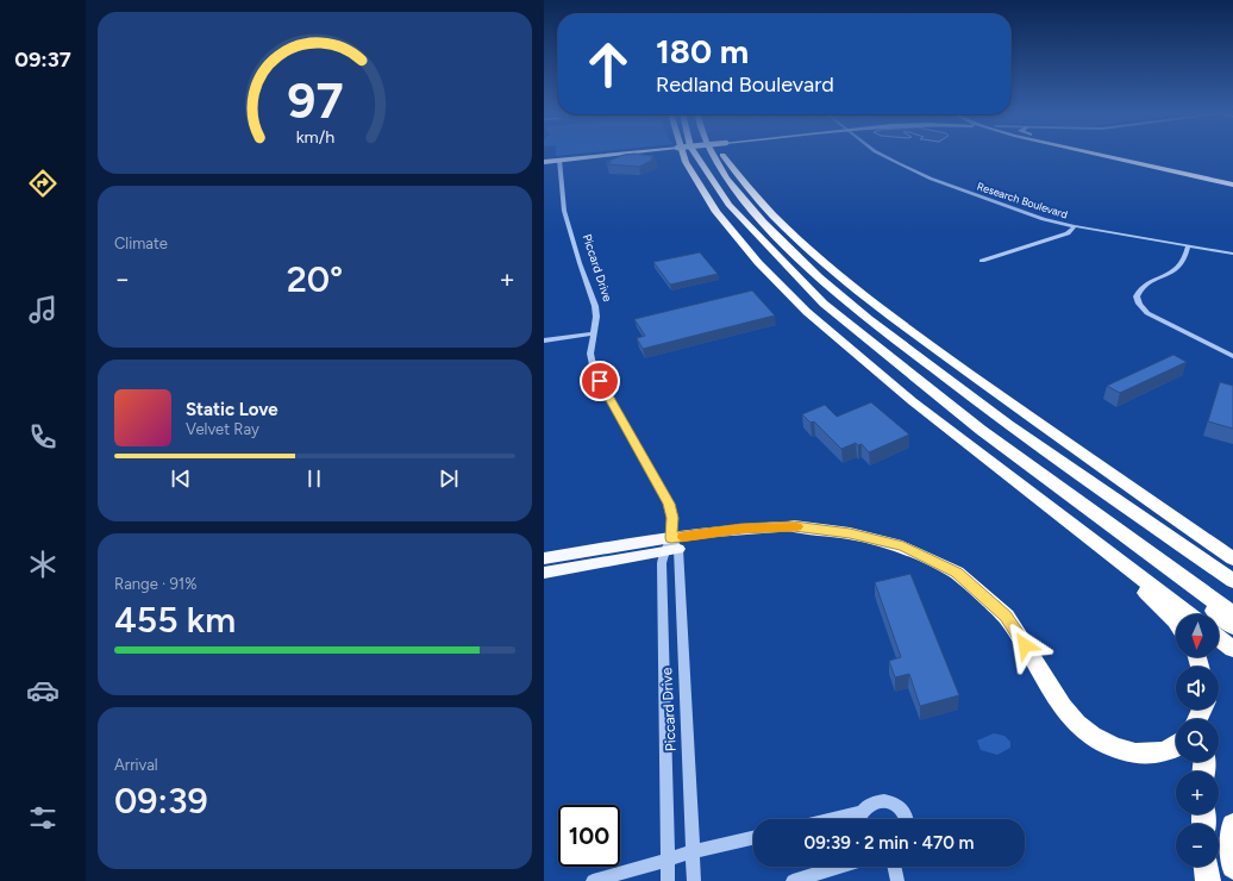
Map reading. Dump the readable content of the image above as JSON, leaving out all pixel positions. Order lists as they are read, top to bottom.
{
  "streets": {
    "street": ["Research Boulevard", "Piccard Drive"]
  },
  "north": "bottom",
  "page": {
    "tabs": "09:37",
    "turn": ["180 m", "Redland Boulevard"],
    "tile": [
      "Climate",
      ["Range · 91%", "455 km"],
      ["Arrival", "09:39"]
    ],
    "heat": ["−", "20°", "+"],
    "song": ["Static Love", "Velvet Ray"],
    "map_buttons": ["+", "−"],
    "limit": "100",
    "trip": "09:39 · 2 min · 470 m",
    "gauge": ["97", "km/h"]
  }
}
